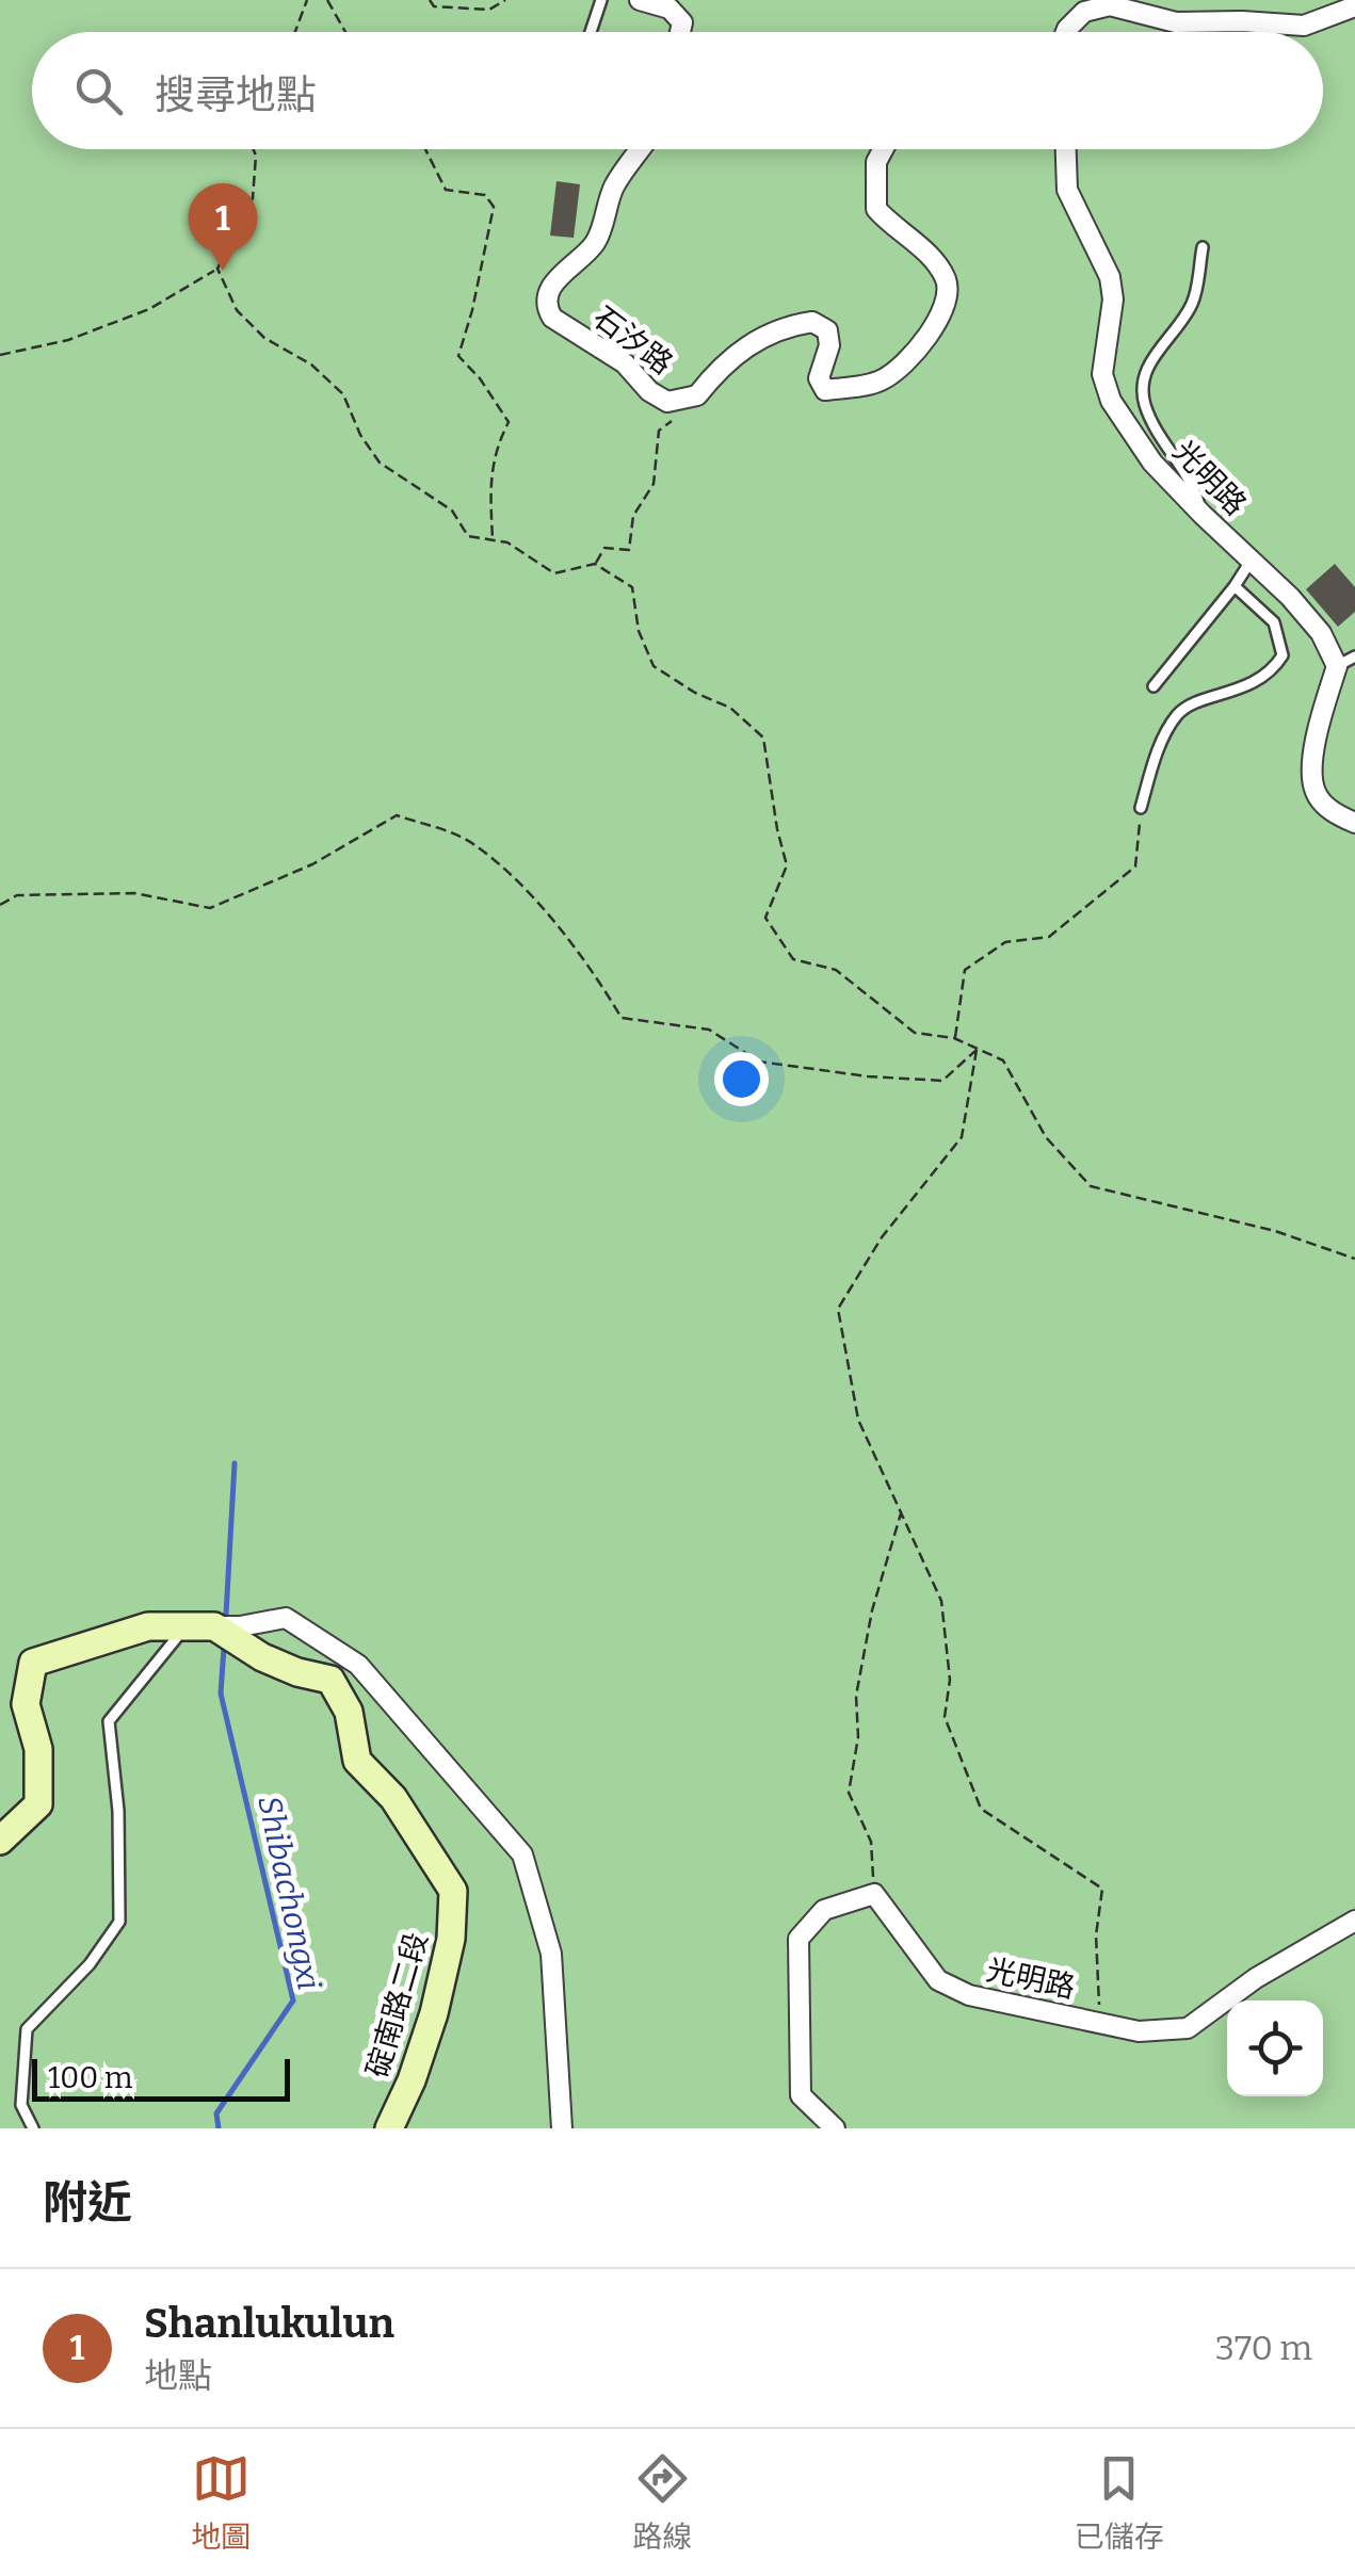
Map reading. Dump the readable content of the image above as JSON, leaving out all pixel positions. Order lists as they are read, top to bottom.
{
  "streets": {
    "street": ["石汐路", "光明路", "碇南路二段"]
  },
  "water": ["Shibachongxi"],
  "scale_bar": "100 m",
  "page": {
    "search": "搜尋地點",
    "pins": "1",
    "scale": "100 m",
    "heading": "附近",
    "list": [
      {
        "mark": "1",
        "name": "Shanlukulun",
        "note": "地點",
        "value": "370 m"
      }
    ],
    "nav": ["地圖", "路線", "已儲存"]
  }
}
